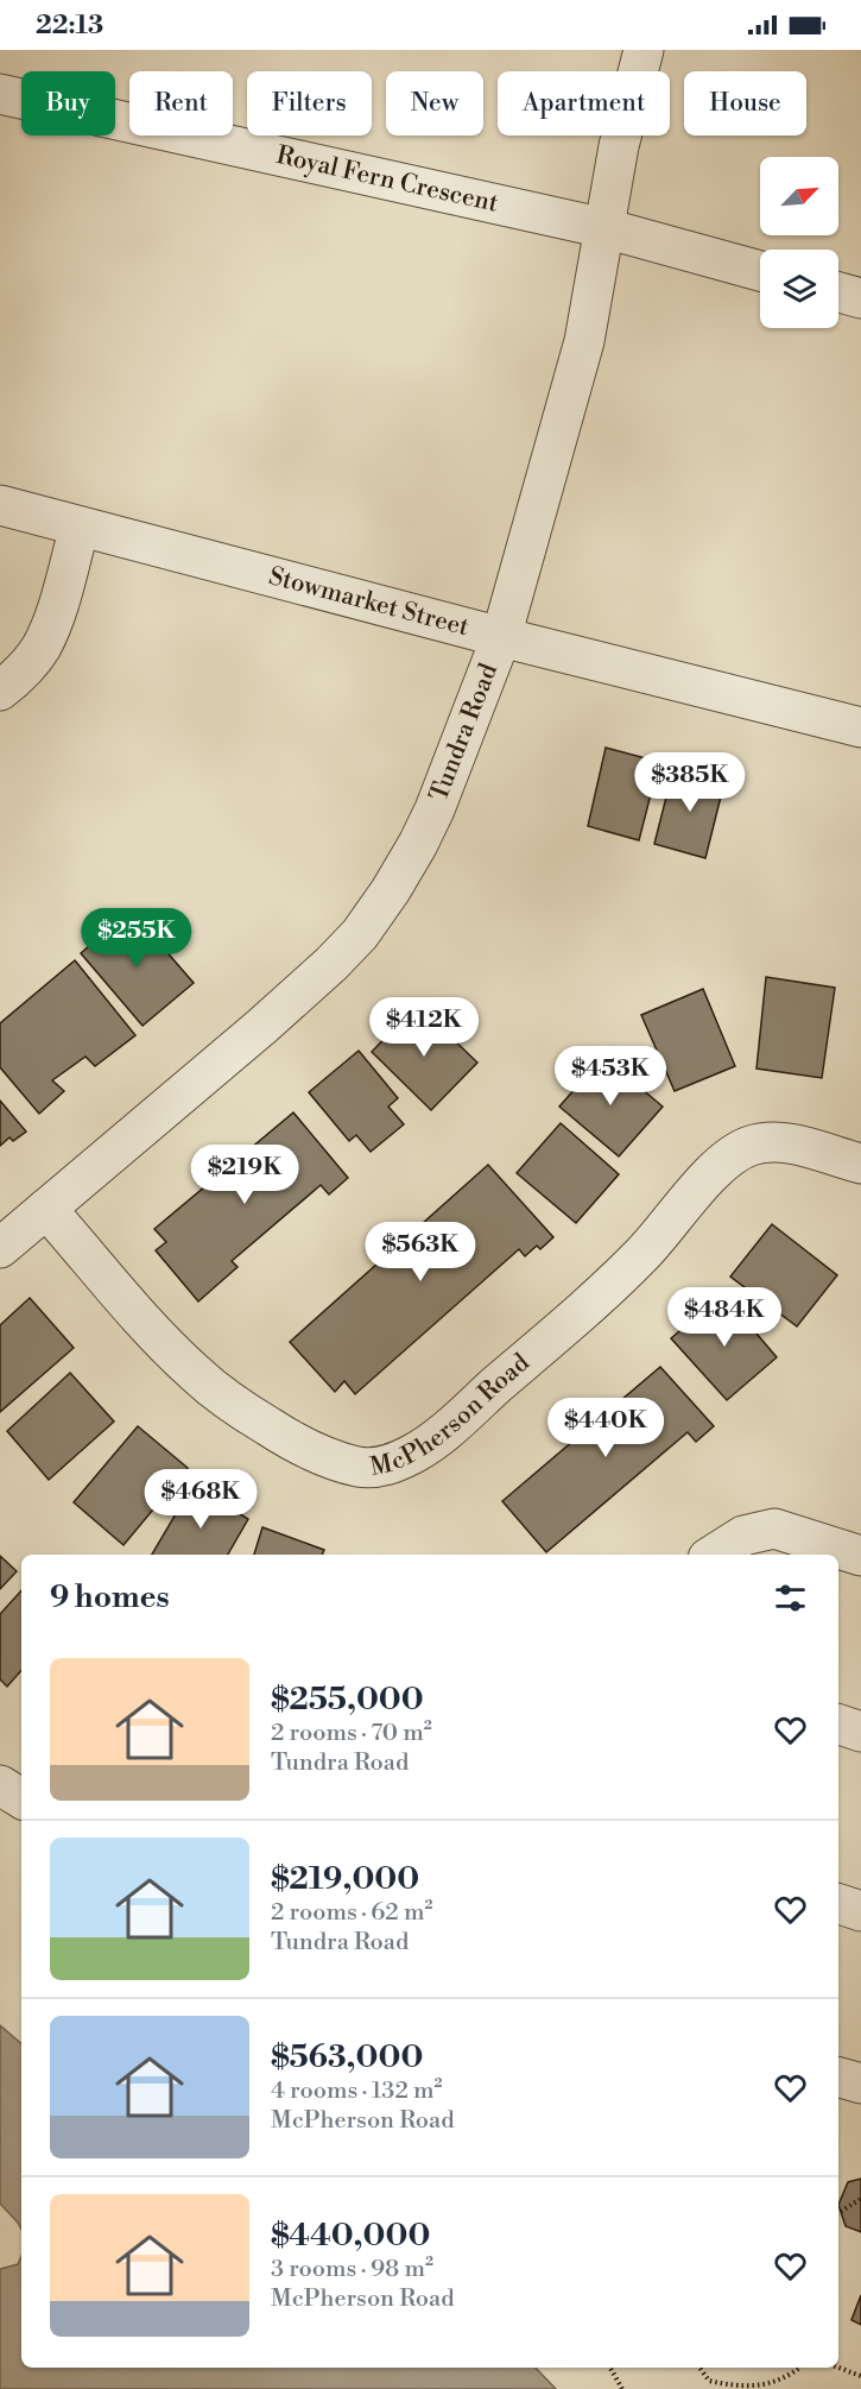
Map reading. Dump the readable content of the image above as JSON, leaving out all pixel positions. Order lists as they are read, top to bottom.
{
  "streets": {
    "street": [
      "Royal Fern Crescent",
      "Stowmarket Street",
      "Tundra Road",
      "McPherson Road"
    ]
  },
  "crossings": [
    ["Royal Fern Crescent", "Tundra Road"],
    ["Stowmarket Street", "Tundra Road"],
    ["Tundra Road", "McPherson Road"]
  ],
  "north": "top right",
  "page": {
    "status": "22:13",
    "chip": [
      "Buy",
      "Rent",
      "Filters",
      "New",
      "Apartment",
      "House"
    ],
    "price": [
      "$385K",
      "$255K",
      "$412K",
      "$453K",
      "$219K",
      "$563K",
      "$484K",
      "$440K",
      "$468K"
    ],
    "heading": "9 homes",
    "list": [
      {
        "name": "$255,000",
        "note": "2 rooms · 70 m² · Tundra Road"
      },
      {
        "name": "$219,000",
        "note": "2 rooms · 62 m² · Tundra Road"
      },
      {
        "name": "$563,000",
        "note": "4 rooms · 132 m² · McPherson Road"
      },
      {
        "name": "$440,000",
        "note": "3 rooms · 98 m² · McPherson Road"
      }
    ]
  }
}
